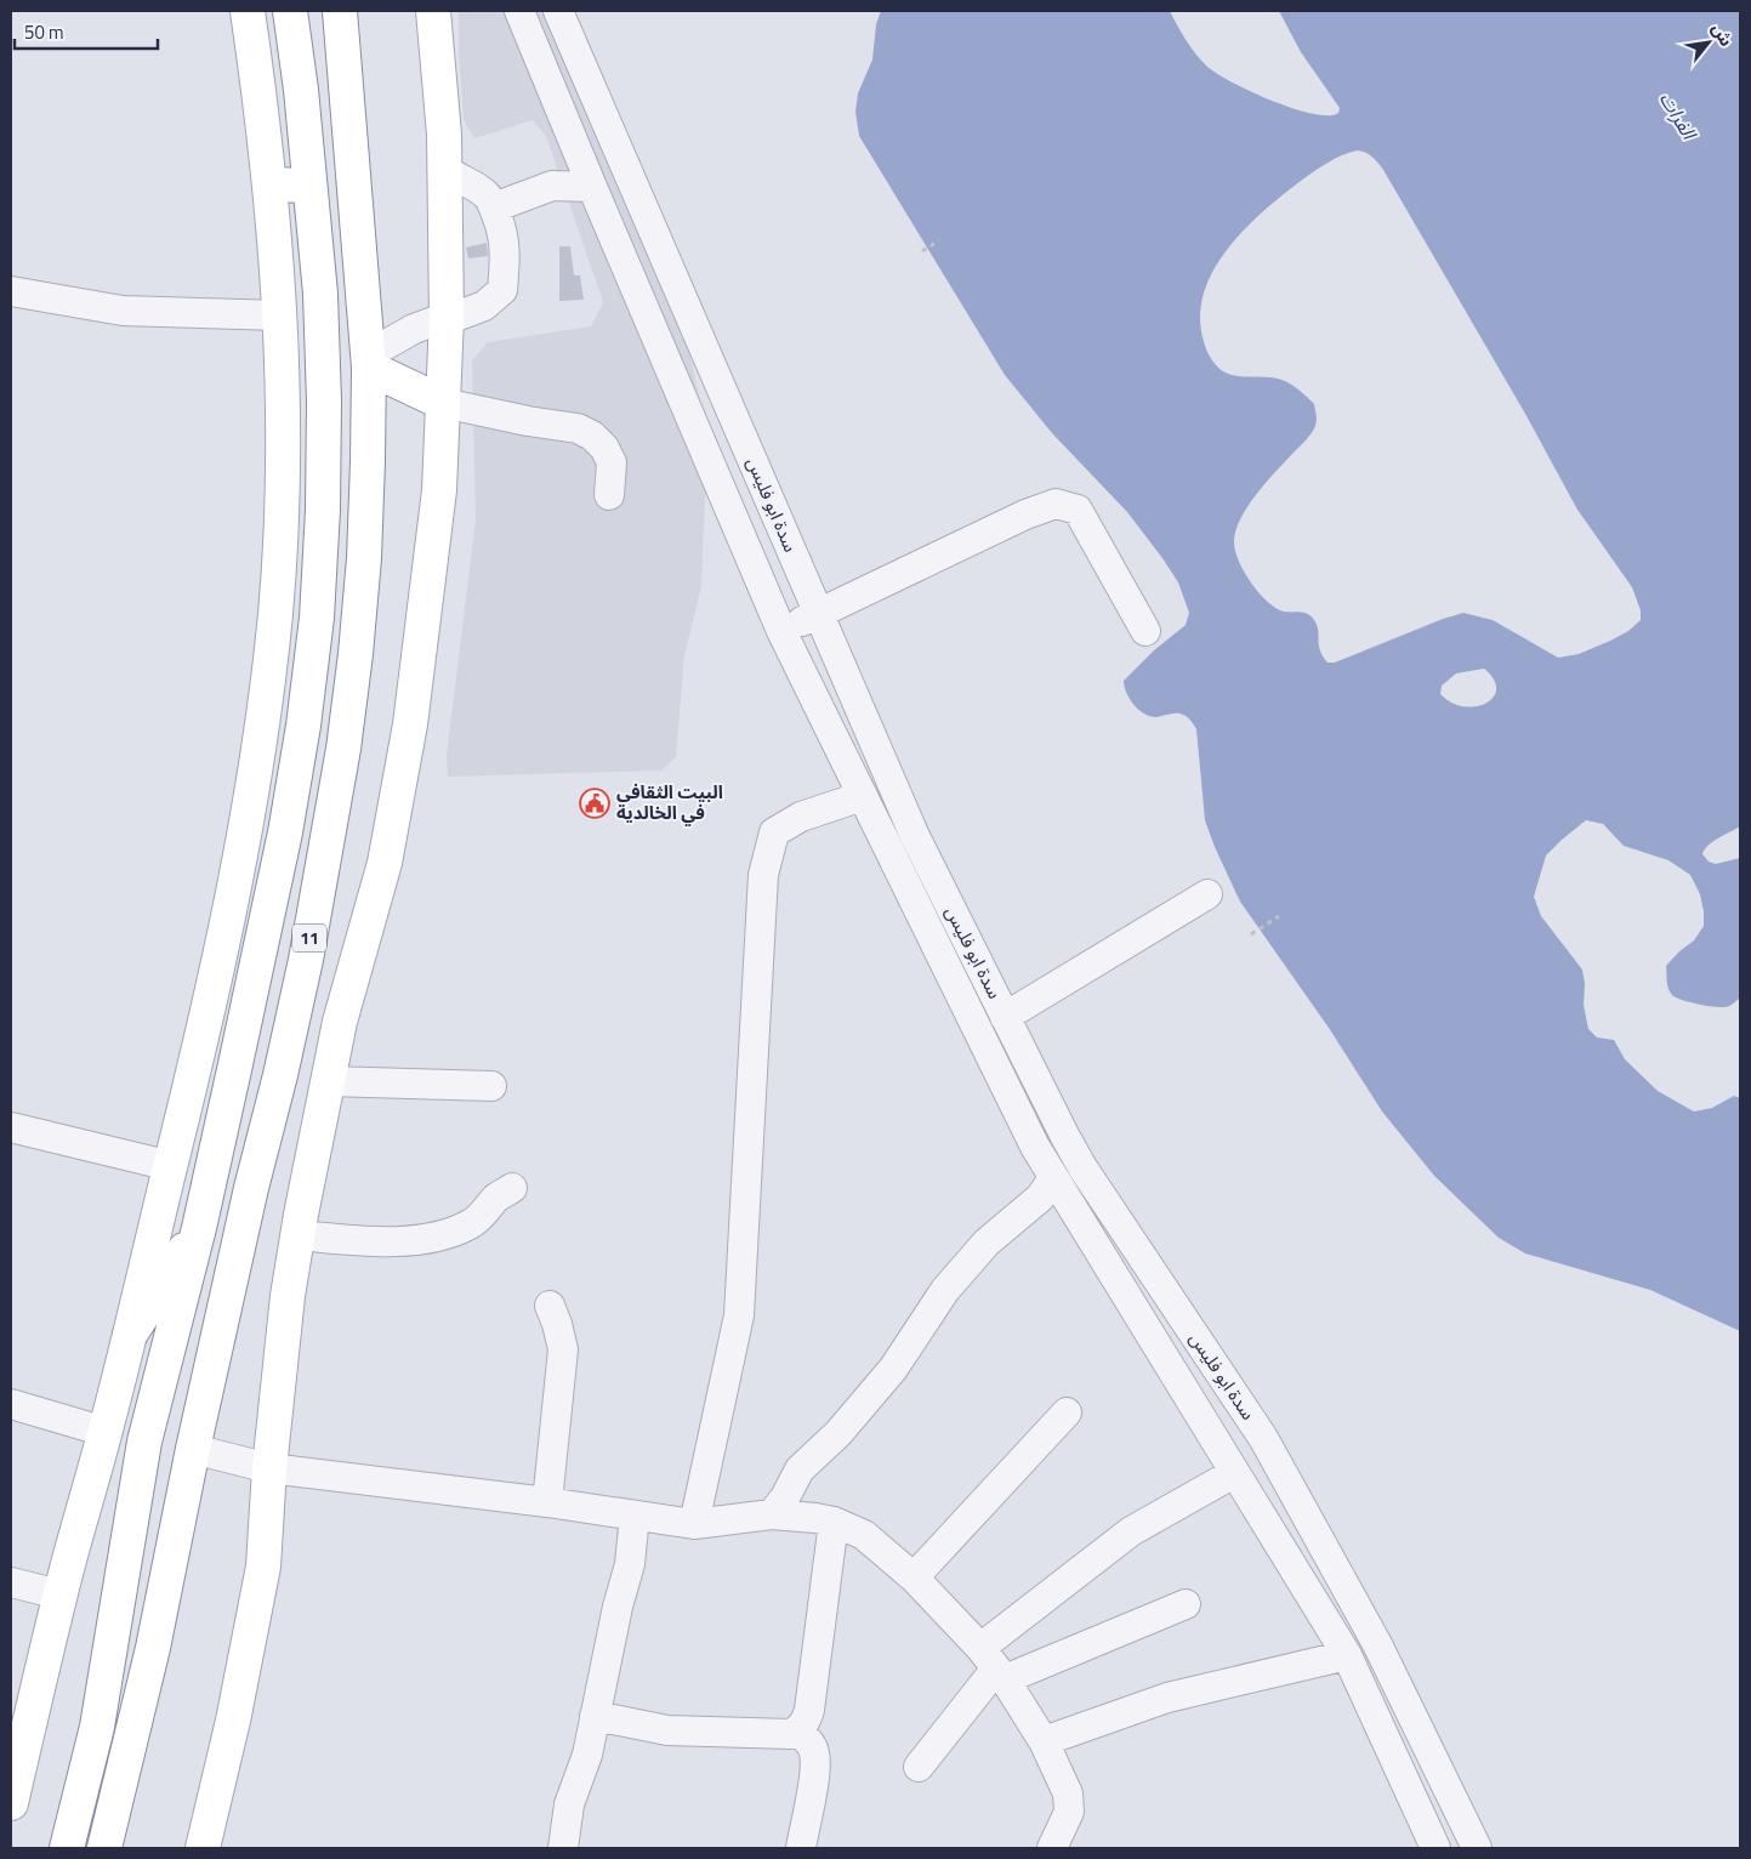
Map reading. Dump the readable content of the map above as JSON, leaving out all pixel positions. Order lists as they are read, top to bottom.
{
  "streets": {
    "main road": ["11"],
    "street": ["سدة ابو فليس"]
  },
  "water": ["الفرات"],
  "places": {
    "public building": ["البيت الثقافي في الخالدية"]
  },
  "scale_bar": "50 m",
  "north": "top right"
}
